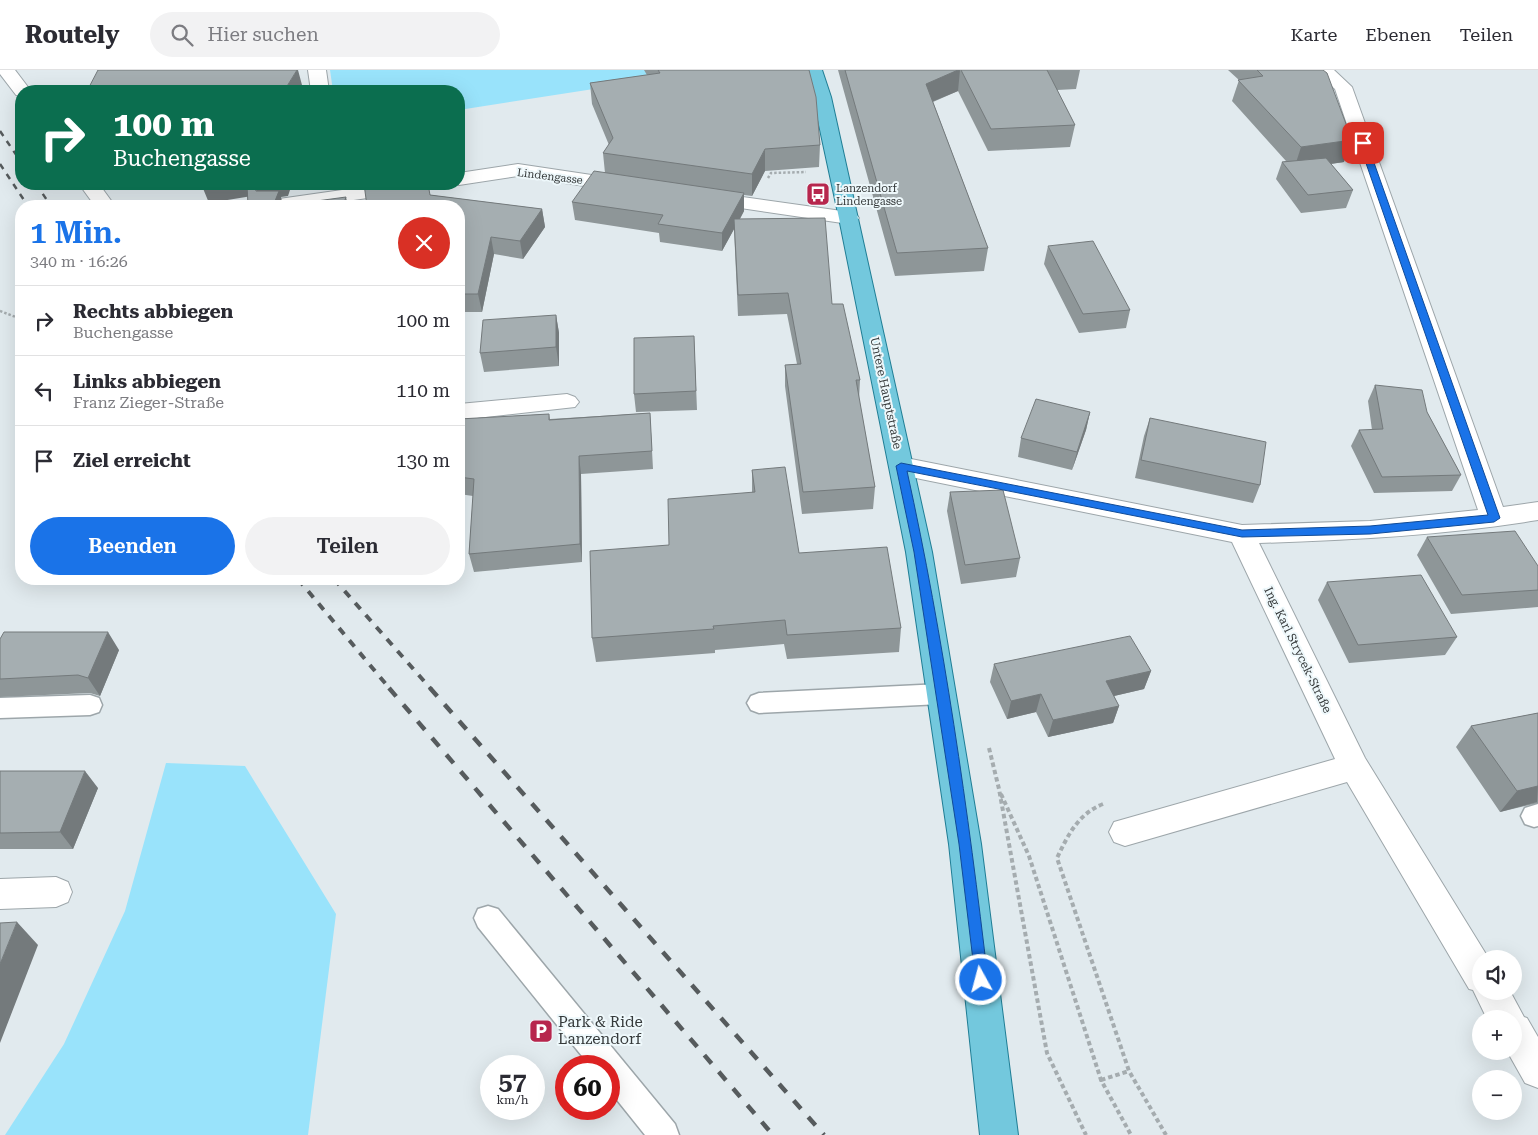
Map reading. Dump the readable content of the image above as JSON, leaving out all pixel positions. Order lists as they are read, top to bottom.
{
  "streets": {
    "main road": ["Untere Hauptstraße"],
    "street": ["Lindengasse", "Ing. Karl Strycek-Straße"]
  },
  "places": {
    "bus stop": ["Lanzendorf Lindengasse"],
    "parking": ["Park & Ride Lanzendorf"]
  },
  "page": {
    "header": "Routely",
    "search": "Hier suchen",
    "nav": ["Karte", "Ebenen", "Teilen"],
    "turn": ["100 m", "Buchengasse"],
    "heading": ["1 Min.", "340 m · 16:26"],
    "list": [
      {
        "name": "Rechts abbiegen",
        "note": "Buchengasse",
        "value": "100 m"
      },
      {
        "name": "Links abbiegen",
        "note": "Franz Zieger-Straße",
        "value": "110 m"
      },
      {
        "name": "Ziel erreicht",
        "value": "130 m"
      }
    ],
    "buttons": ["Beenden", "Teilen"],
    "map_buttons": ["+", "−"],
    "speed": "57 km/h",
    "limit": "60"
  }
}
